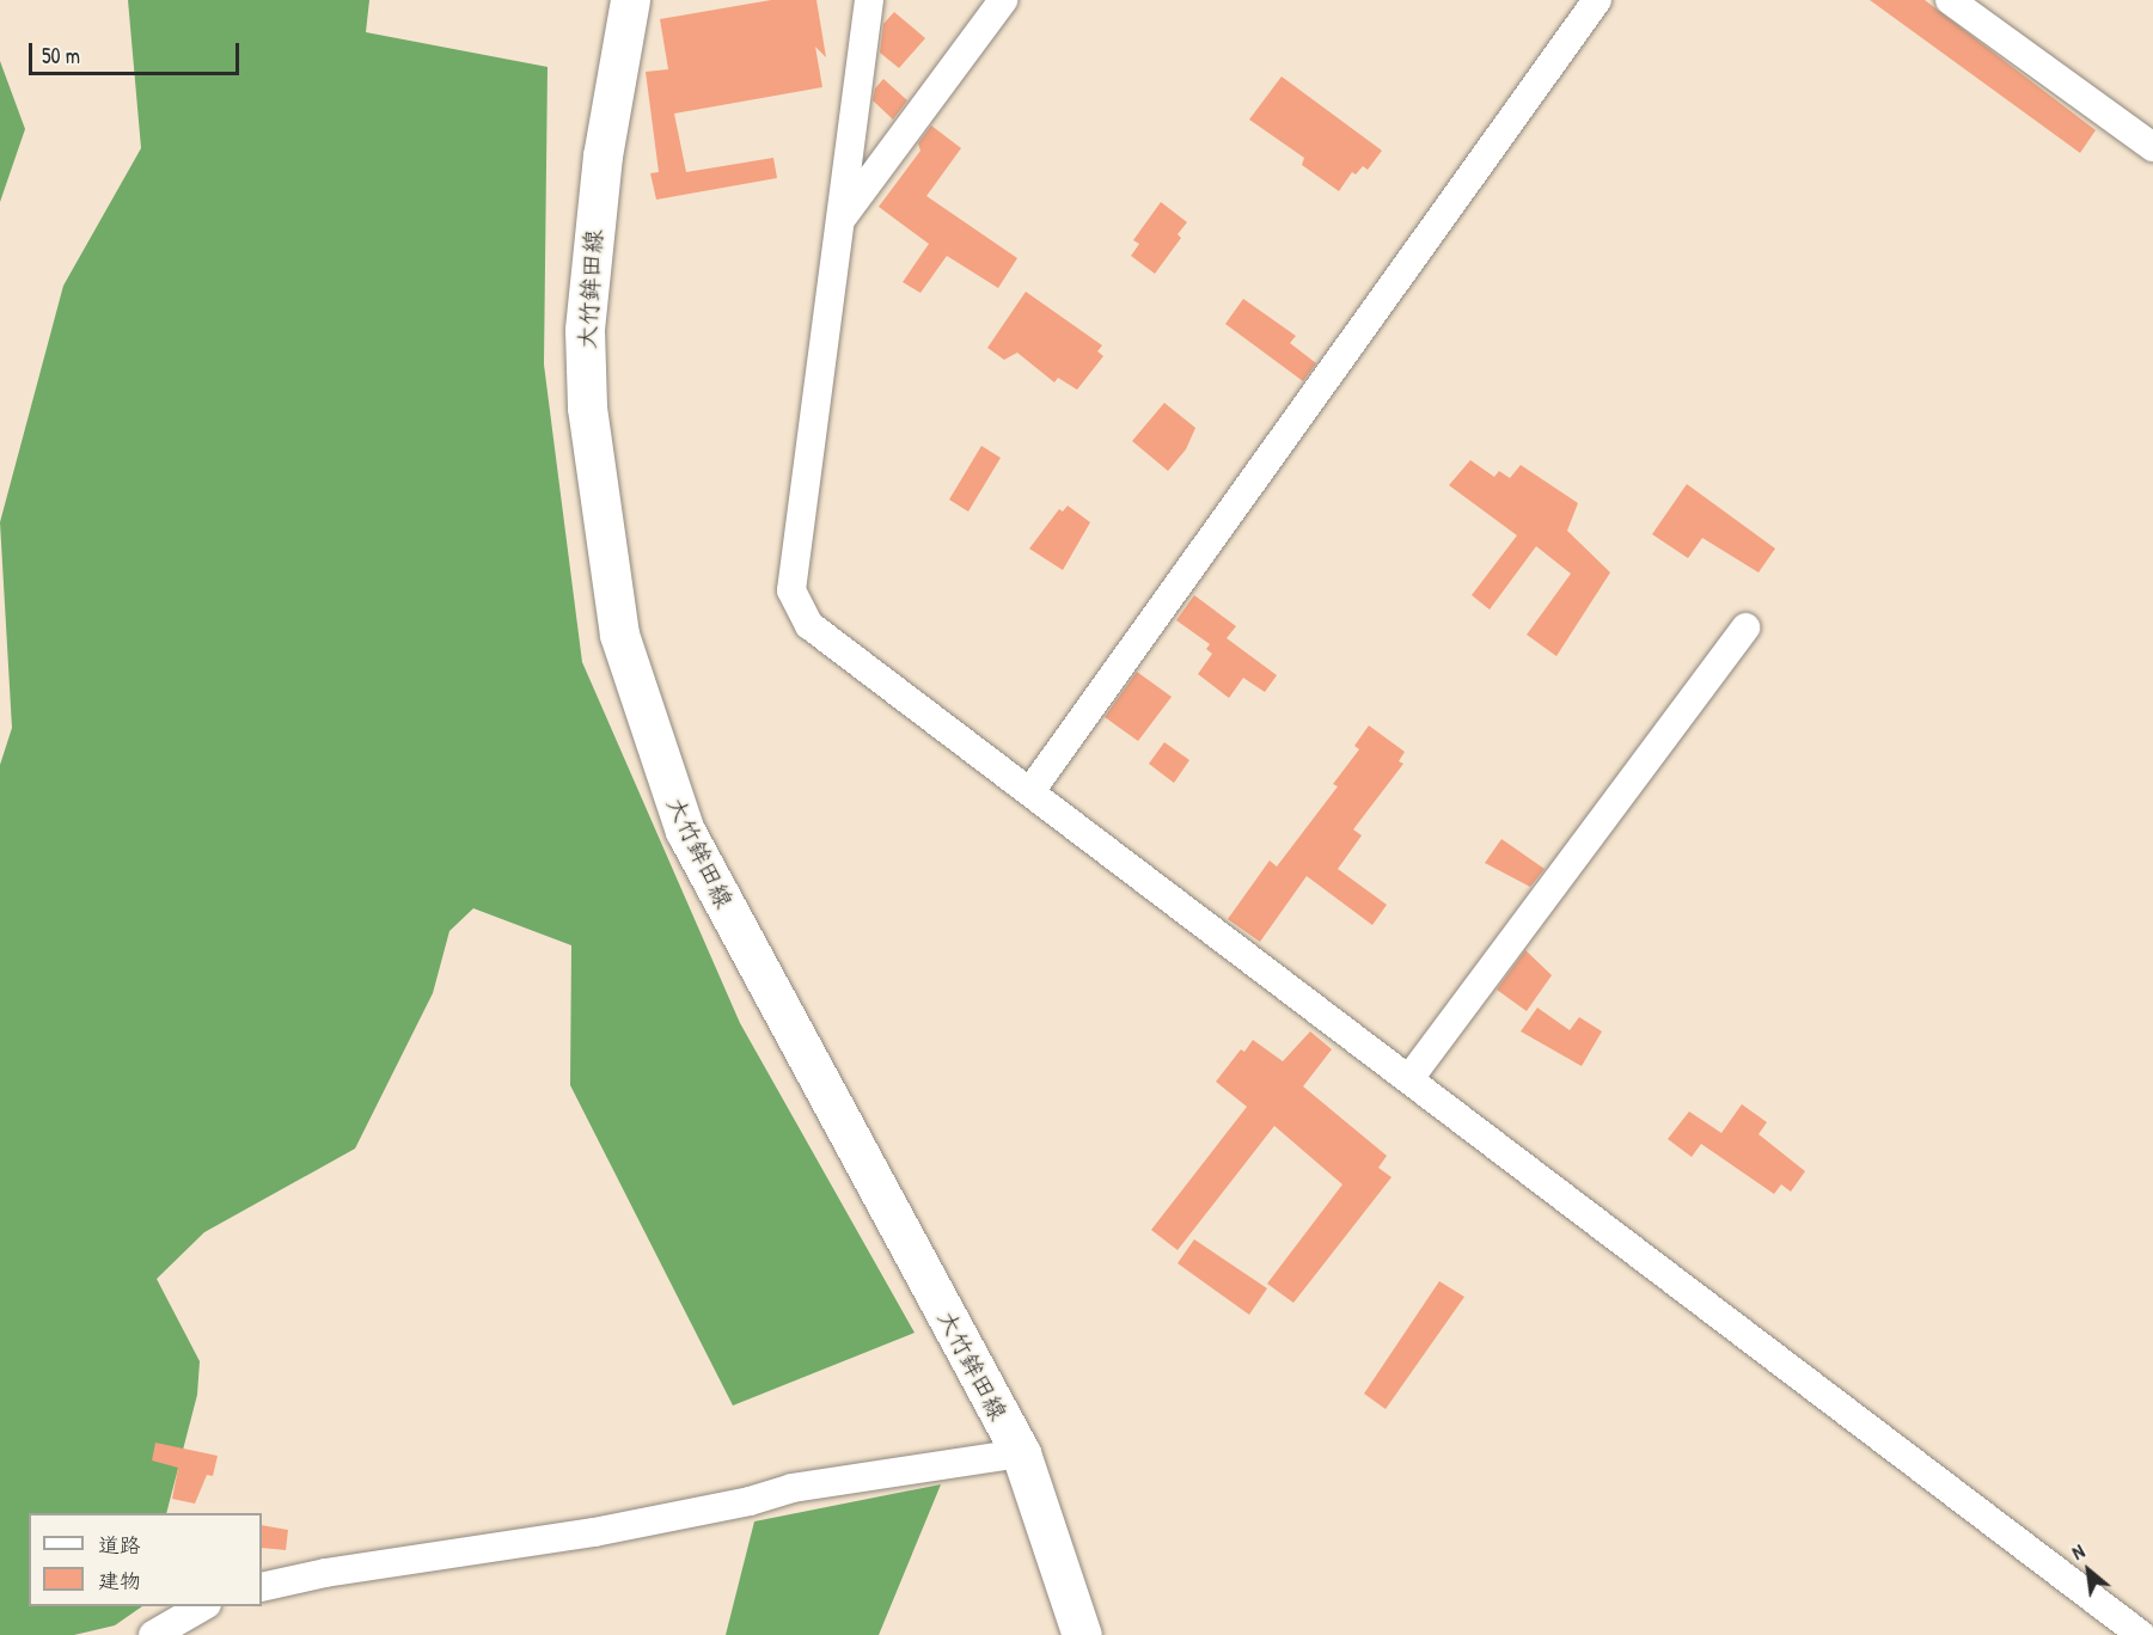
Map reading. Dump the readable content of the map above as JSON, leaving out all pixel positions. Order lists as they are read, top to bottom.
{
  "streets": {
    "main road": ["大竹鉾田線"]
  },
  "legend": ["道路", "建物"],
  "scale_bar": "50 m",
  "north": "top left"
}
